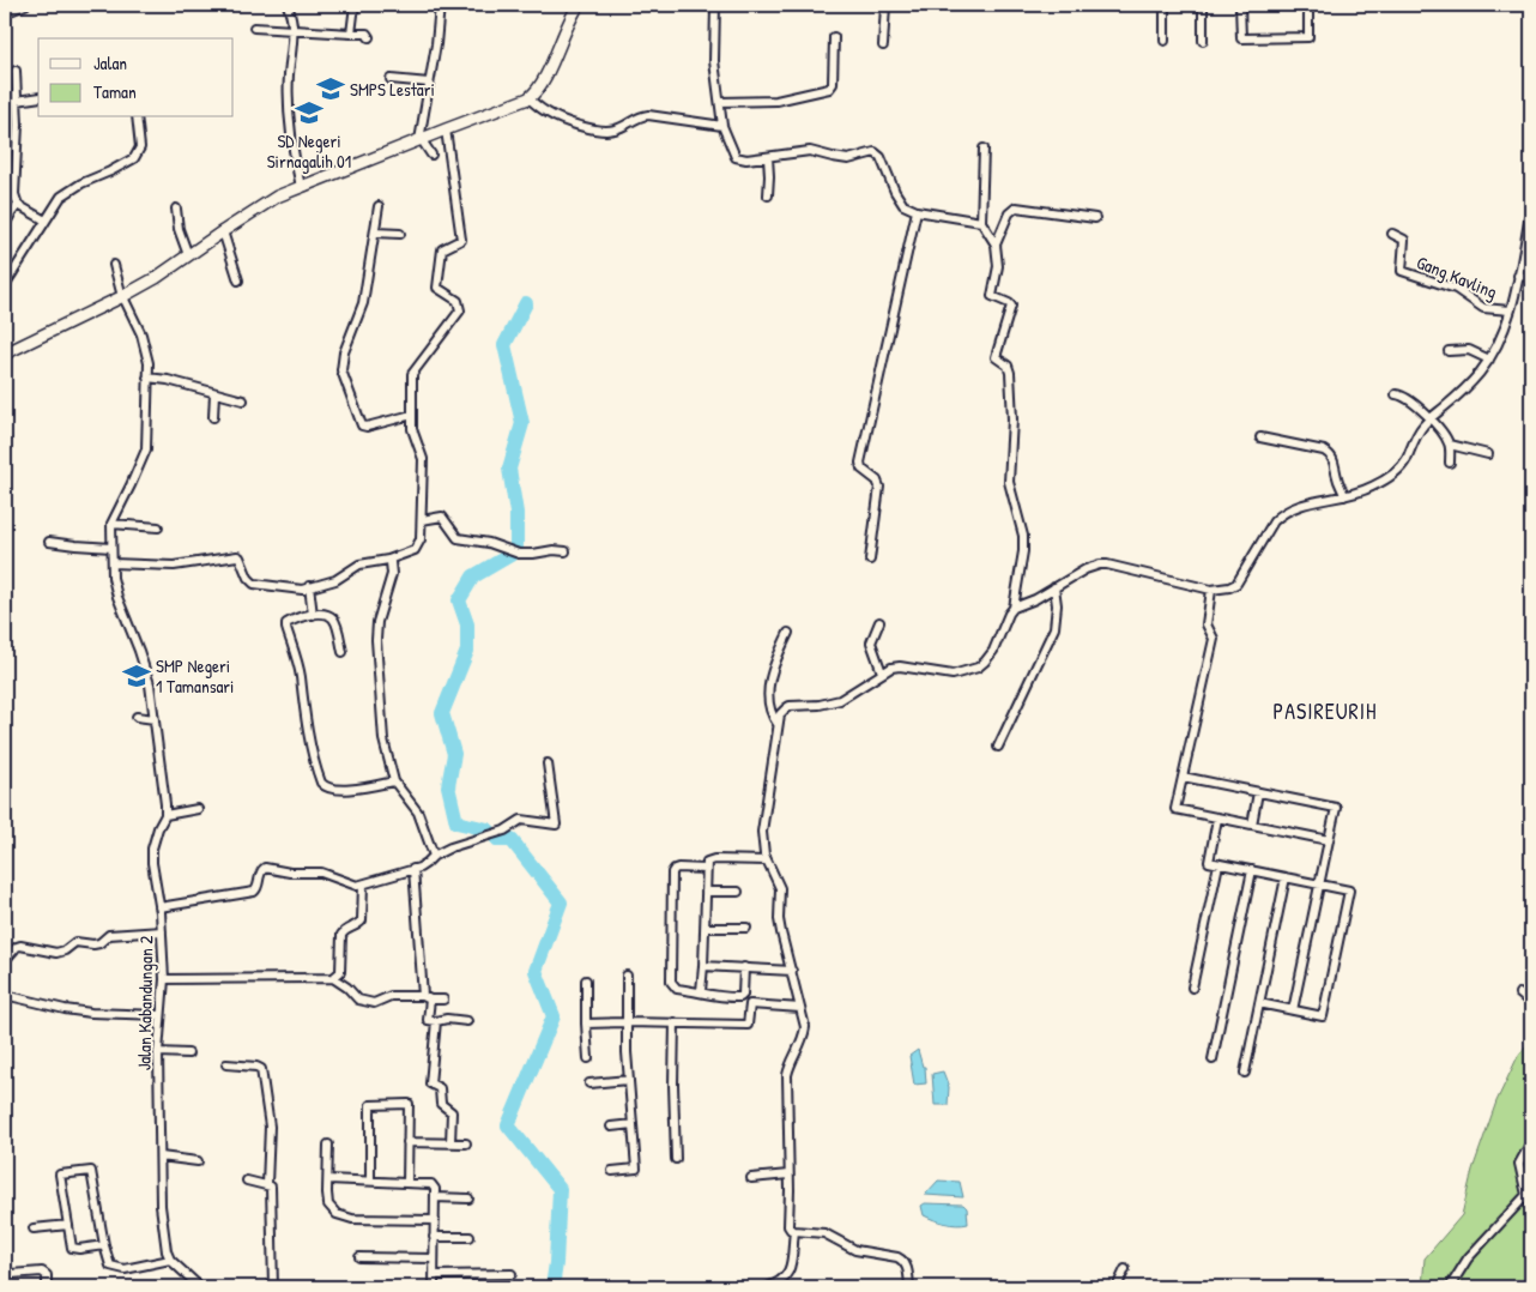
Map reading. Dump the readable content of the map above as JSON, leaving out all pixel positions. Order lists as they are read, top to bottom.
{
  "streets": {
    "street": ["Gang Kavling", "Jalan Kabandungan 2"]
  },
  "districts": ["PASIREURIH"],
  "places": {
    "school or university": ["SMPS Lestari", "SD Negeri Sirnagalih 01", "SMP Negeri 1 Tamansari"]
  },
  "legend": ["Jalan", "Taman"]
}
